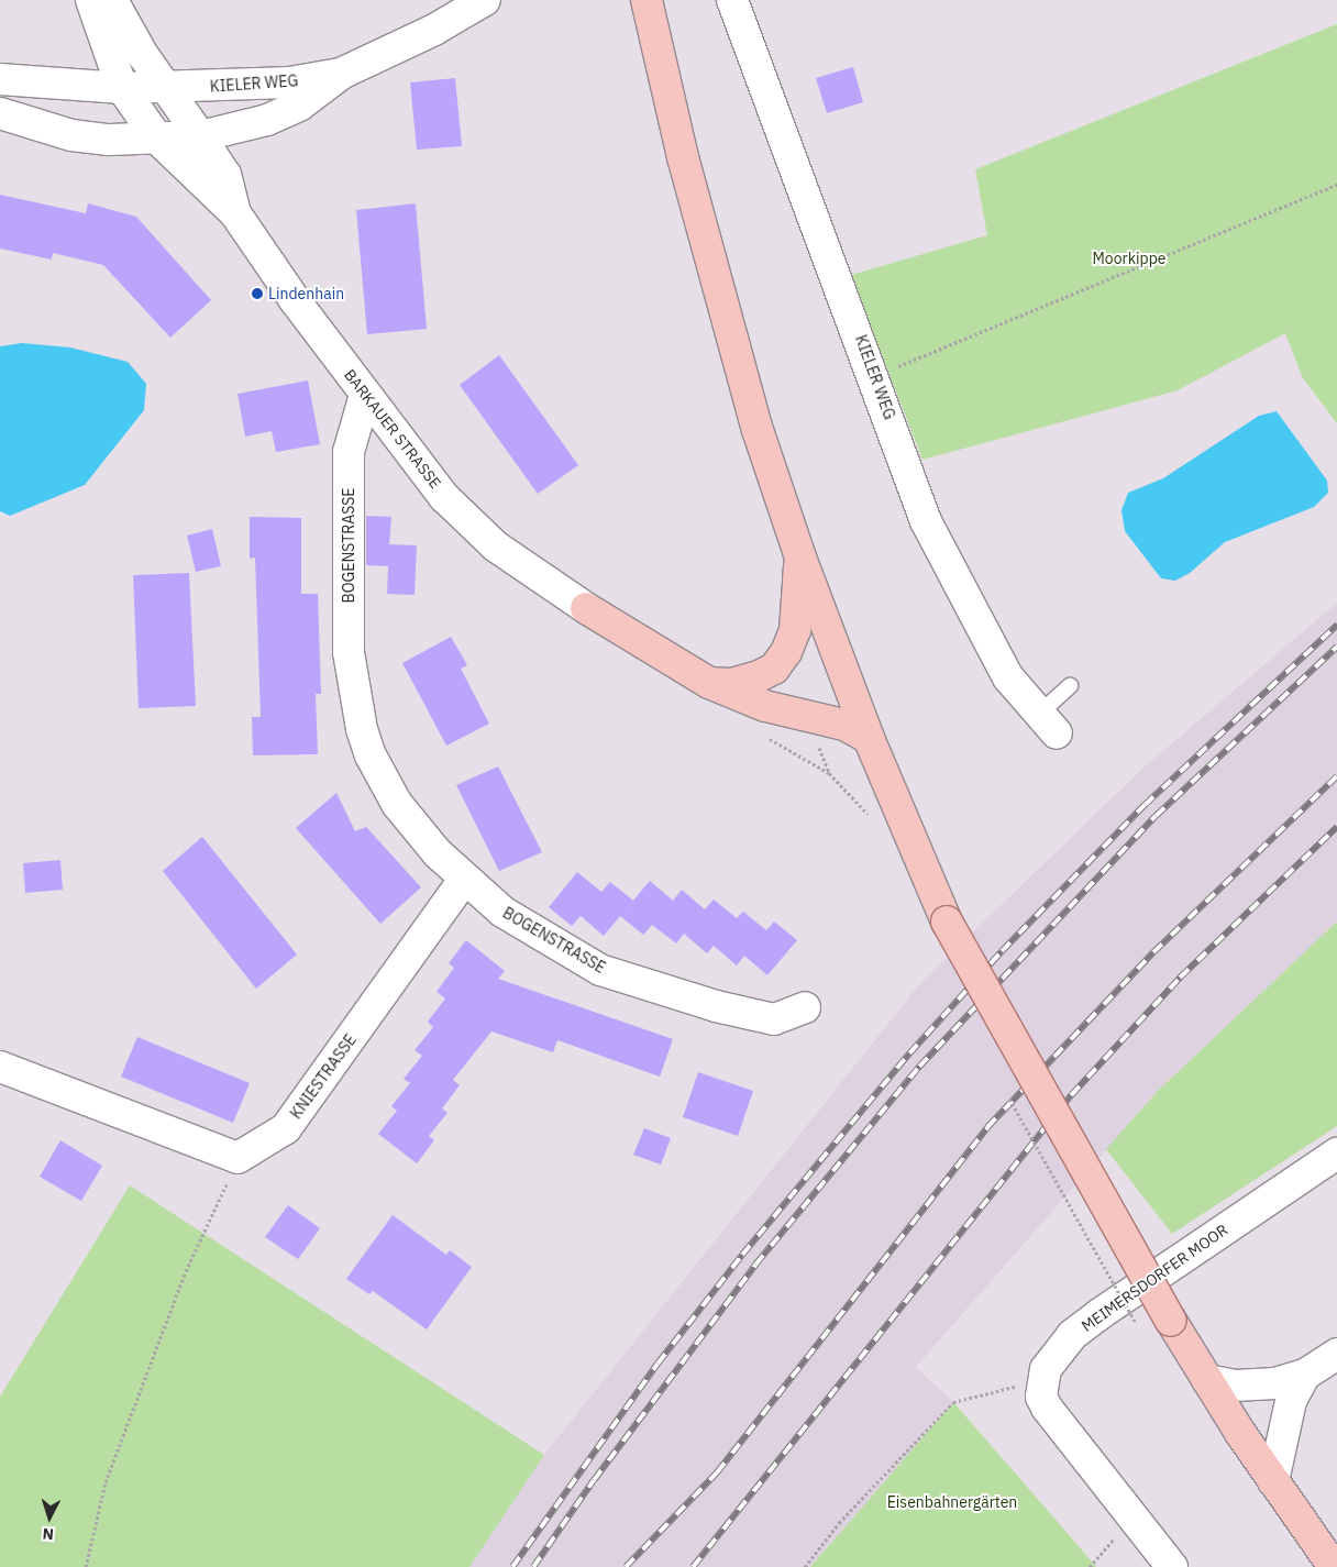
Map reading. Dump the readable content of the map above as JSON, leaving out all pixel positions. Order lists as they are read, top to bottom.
{
  "streets": {
    "street": [
      "KIELER WEG",
      "BARKAUER STRASSE",
      "BOGENSTRASSE",
      "KNIESTRASSE",
      "MEIMERSDORFER MOOR"
    ]
  },
  "crossings": [
    ["KIELER WEG", "BARKAUER STRASSE"],
    ["BARKAUER STRASSE", "BOGENSTRASSE"],
    ["BOGENSTRASSE", "KNIESTRASSE"]
  ],
  "parks": ["Moorkippe", "Eisenbahnergärten"],
  "places": ["Lindenhain"],
  "north": "bottom"
}
